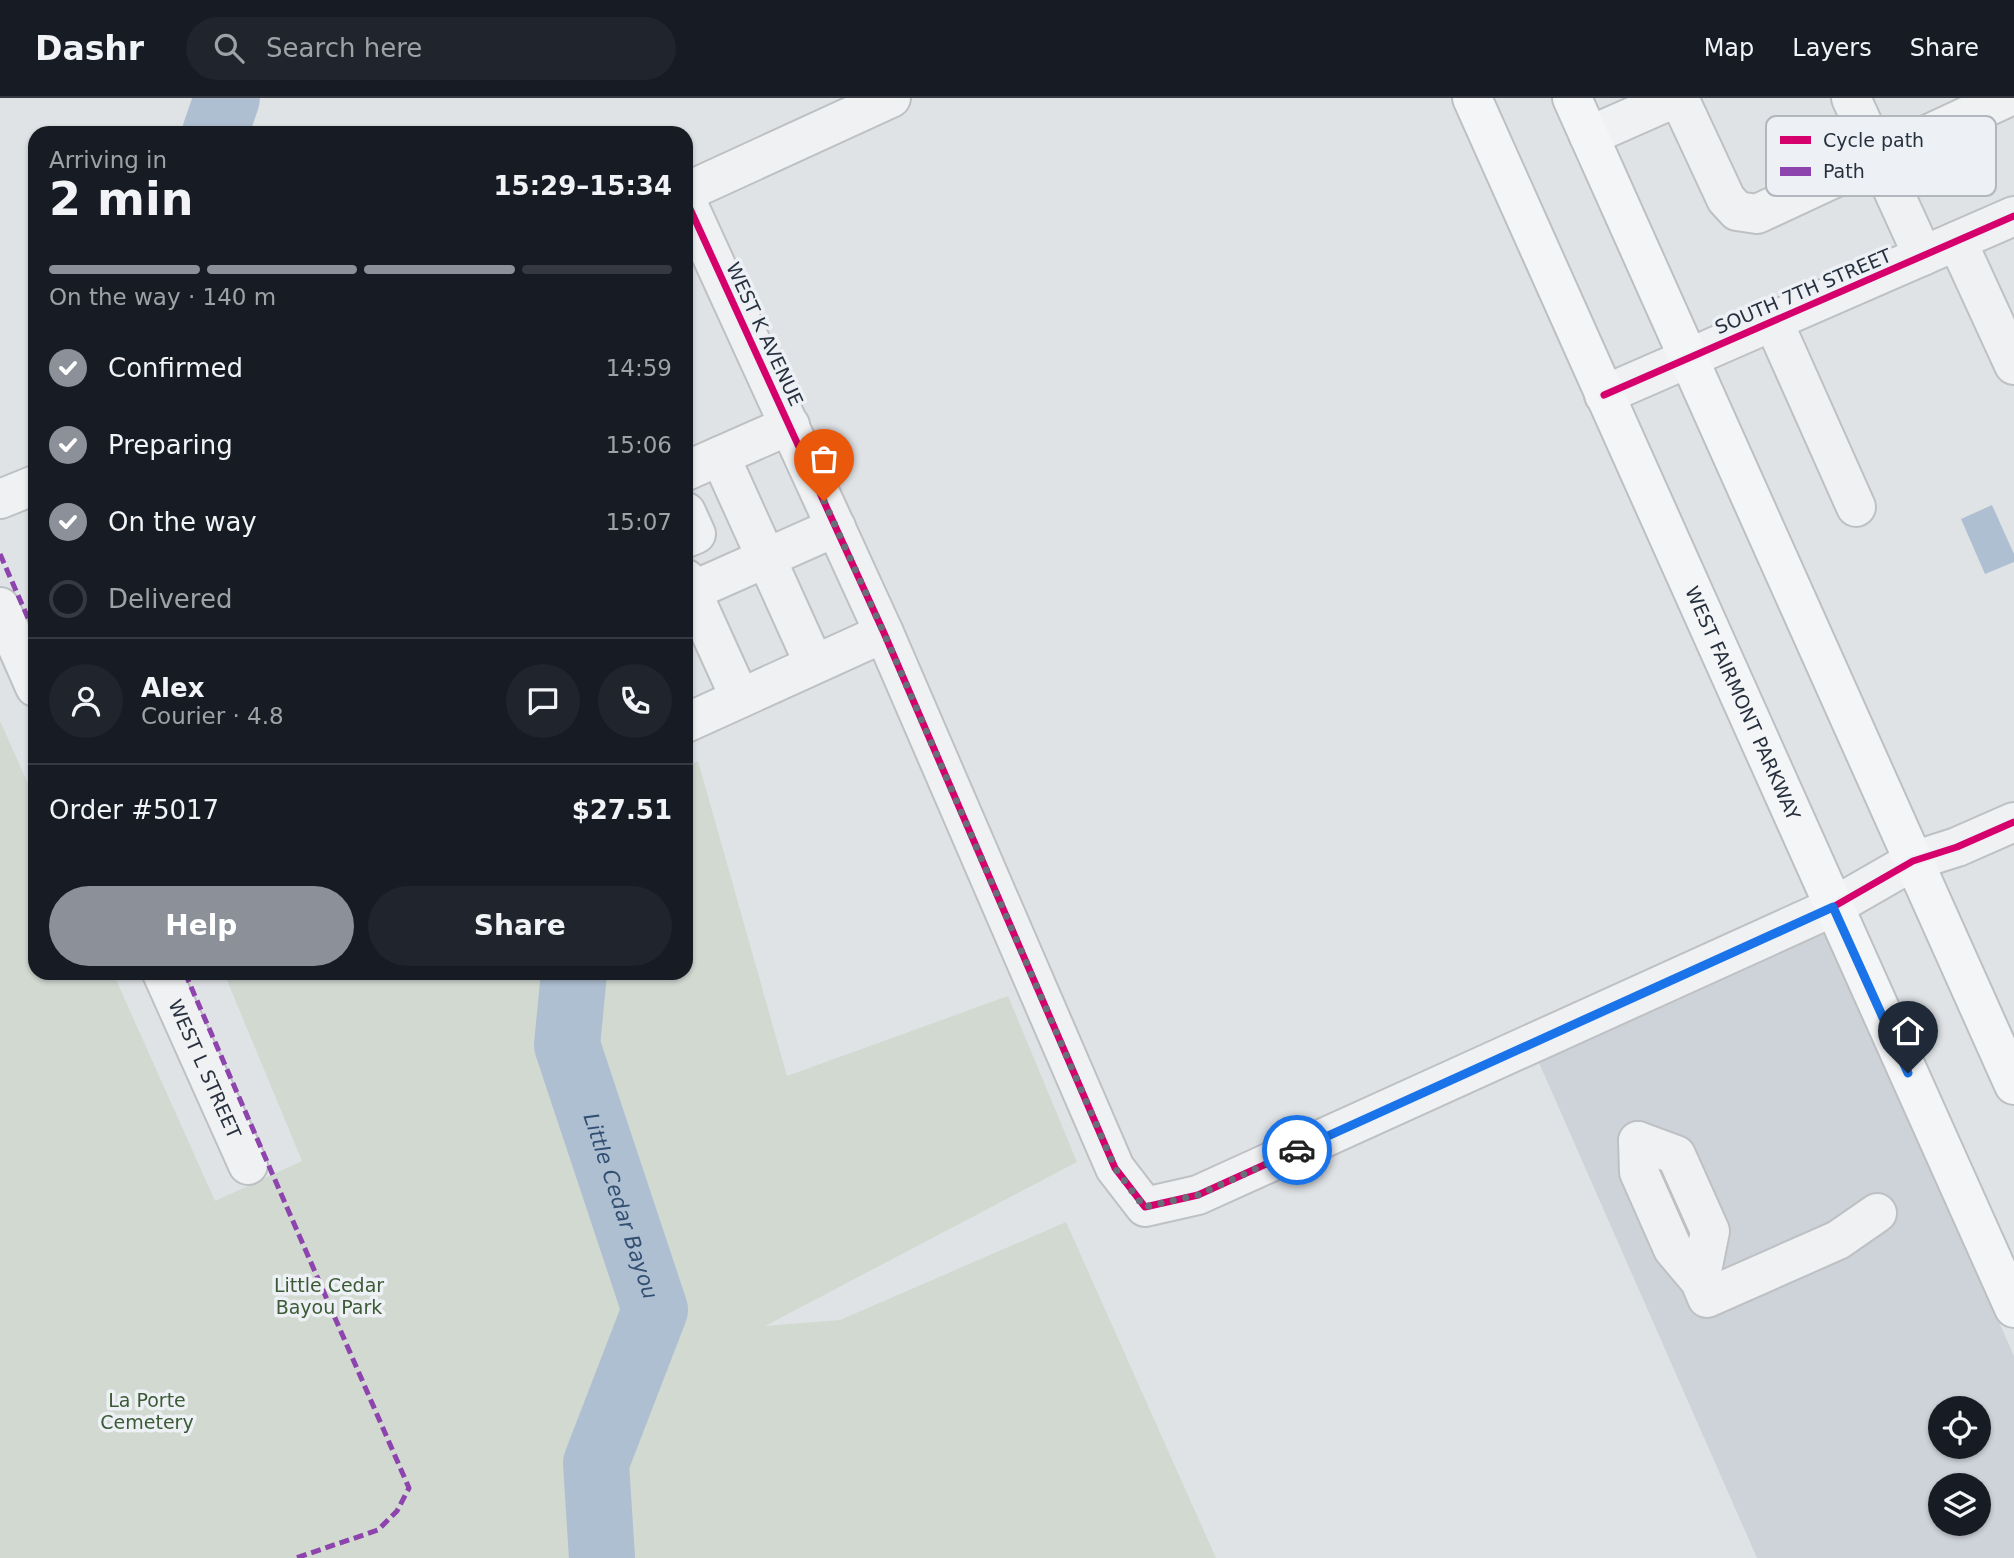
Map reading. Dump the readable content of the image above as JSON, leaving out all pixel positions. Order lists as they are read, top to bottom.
{
  "streets": {
    "main road": ["WEST FAIRMONT PARKWAY"],
    "street": ["SOUTH 7TH STREET", "WEST K AVENUE", "WEST L STREET"]
  },
  "crossings": [
    ["SOUTH 7TH STREET", "WEST FAIRMONT PARKWAY"],
    ["WEST K AVENUE", "WEST FAIRMONT PARKWAY"]
  ],
  "water": ["Little Cedar Bayou"],
  "parks": ["Little Cedar Bayou Park", "La Porte Cemetery"],
  "legend": ["Cycle path", "Path"],
  "page": {
    "header": "Dashr",
    "search": "Search here",
    "nav": ["Map", "Layers", "Share"],
    "heading": ["2 min", "Arriving in", "15:29–15:34"],
    "panel": [
      "Alex",
      "Courier · 4.8",
      "Order #5017",
      "$27.51"
    ],
    "bar": "On the way · 140 m",
    "list": [
      ["Confirmed", "14:59"],
      ["Preparing", "15:06"],
      ["On the way", "15:07"],
      "Delivered"
    ],
    "buttons": ["Help", "Share"]
  }
}
